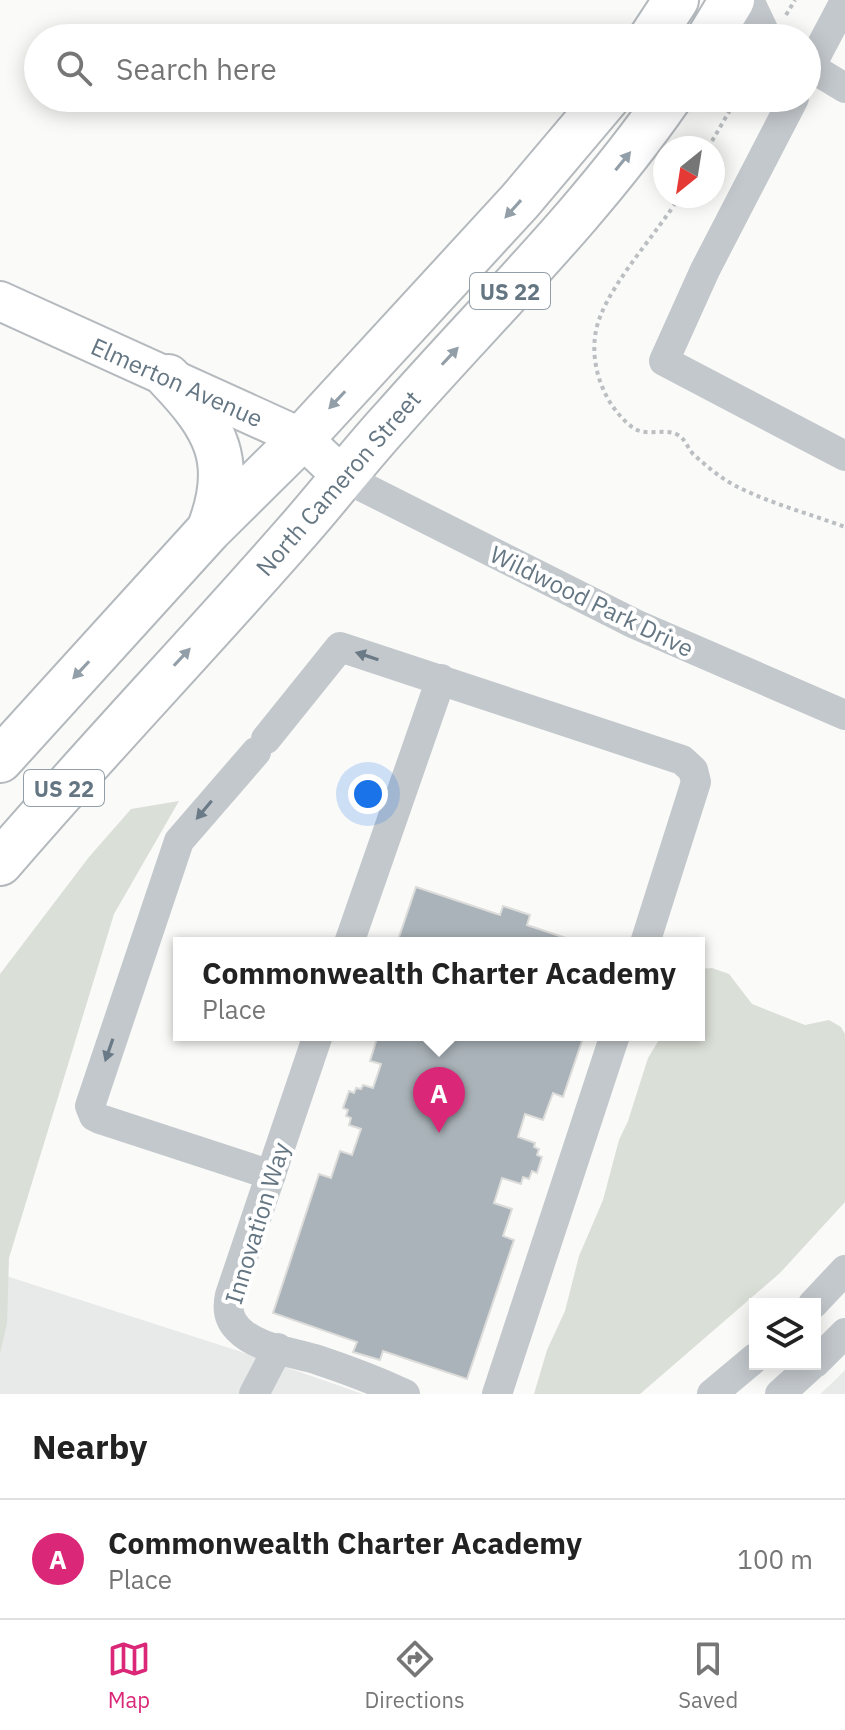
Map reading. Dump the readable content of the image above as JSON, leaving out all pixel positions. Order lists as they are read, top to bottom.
{
  "streets": {
    "highway": ["US 22", "North Cameron Street"],
    "main road": ["Elmerton Avenue"],
    "street": ["Wildwood Park Drive", "Innovation Way"]
  },
  "crossings": [
    ["US 22", "Elmerton Avenue"],
    ["Elmerton Avenue", "North Cameron Street"],
    ["Elmerton Avenue", "Wildwood Park Drive"],
    ["North Cameron Street", "Wildwood Park Drive"]
  ],
  "north": "bottom left",
  "page": {
    "search": "Search here",
    "popup": ["Commonwealth Charter Academy", "Place"],
    "pins": "A",
    "heading": "Nearby",
    "list": [
      {
        "mark": "A",
        "name": "Commonwealth Charter Academy",
        "note": "Place",
        "value": "100 m"
      }
    ],
    "nav": ["Map", "Directions", "Saved"]
  }
}
